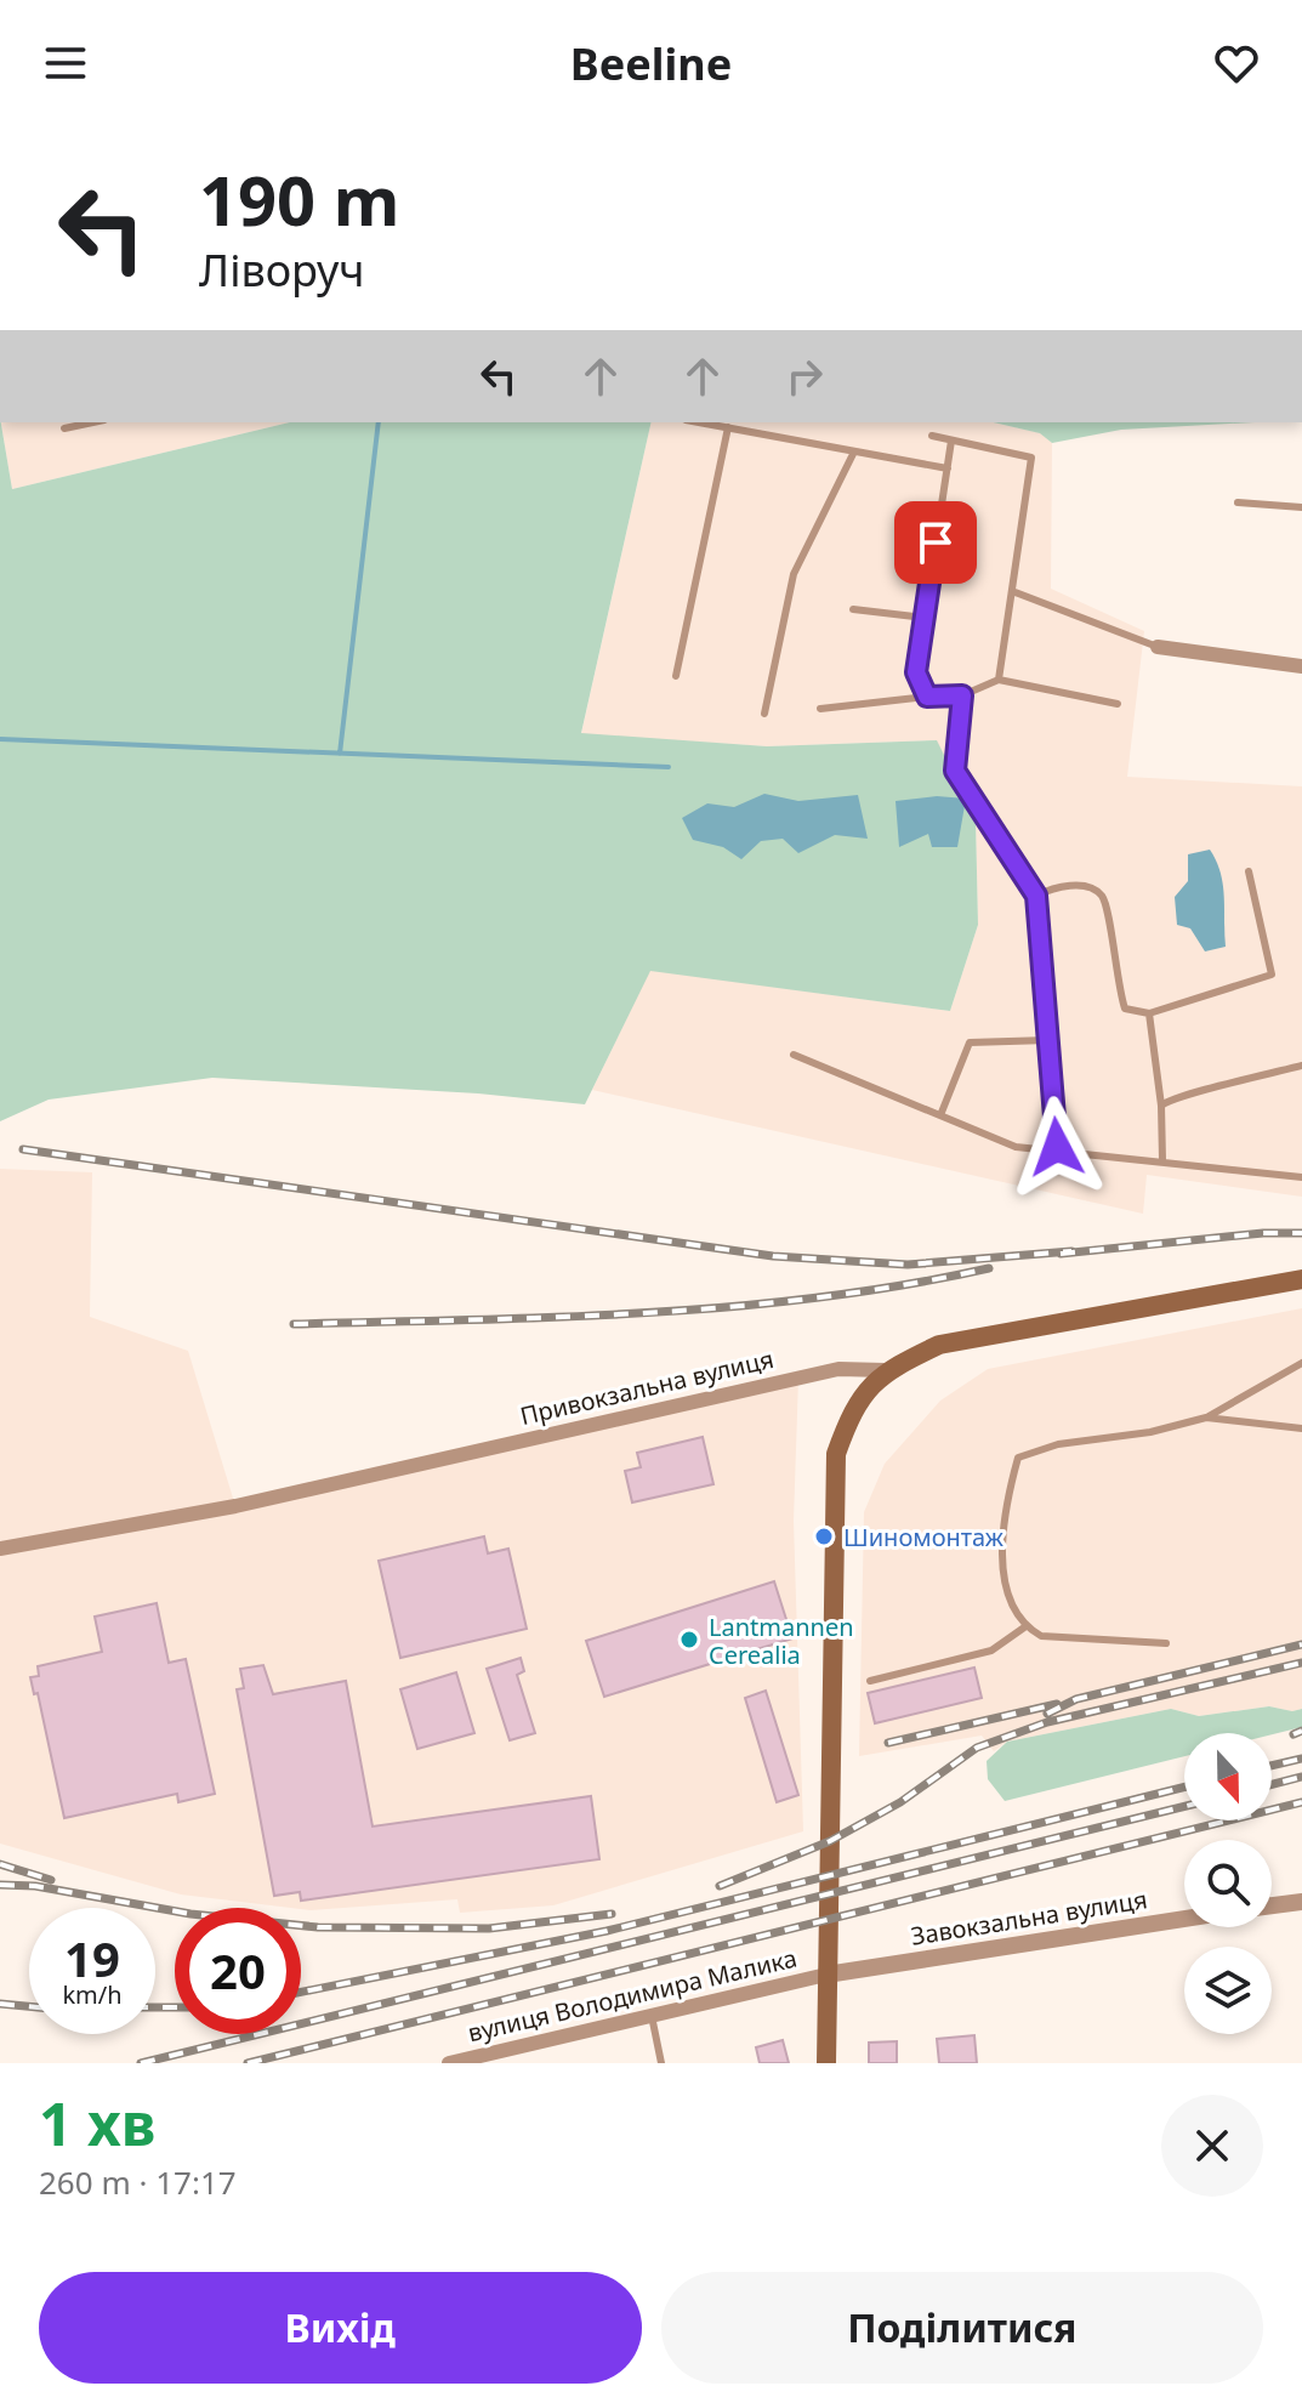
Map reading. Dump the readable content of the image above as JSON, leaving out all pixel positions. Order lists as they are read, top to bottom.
{
  "streets": {
    "main road": ["Привокзальна вулиця"],
    "street": ["Завокзальна вулиця", "вулиця Володимира Малика"]
  },
  "crossings": [
    ["Завокзальна вулиця", "вулиця Володимира Малика"]
  ],
  "places": ["Шиномонтаж", "Lantmannen Cerealia"],
  "north": "bottom",
  "page": {
    "header": "Beeline",
    "turn": ["190 m", "Ліворуч"],
    "speed": "19 km/h",
    "limit": "20",
    "heading": ["1 хв", "260 m · 17:17"],
    "buttons": ["Вихід", "Поділитися"]
  }
}
